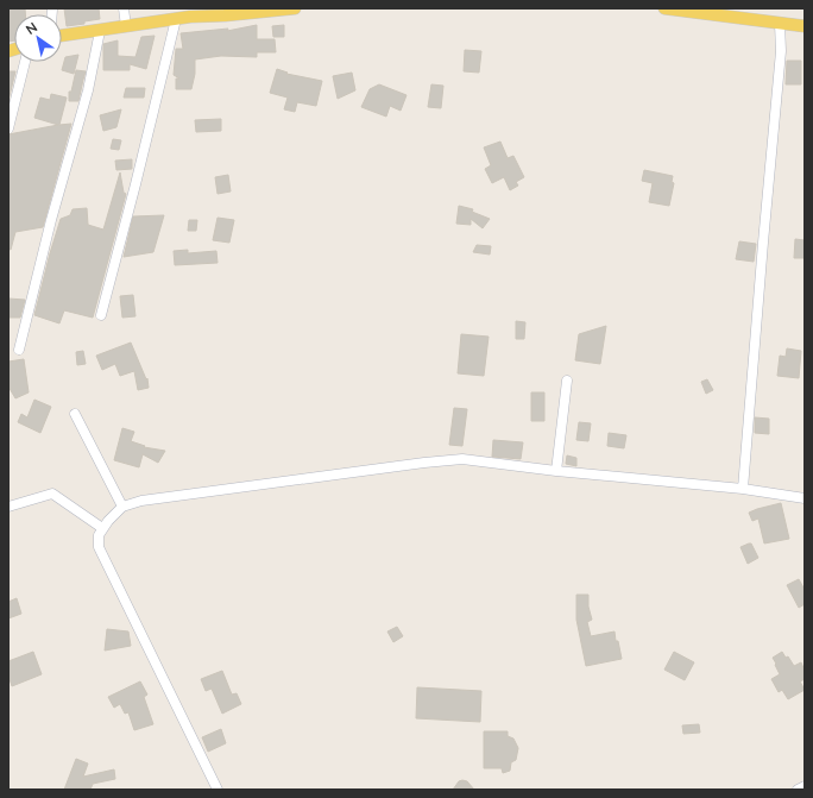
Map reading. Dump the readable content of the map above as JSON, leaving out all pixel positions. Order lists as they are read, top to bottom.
{
  "north": "top left"
}
